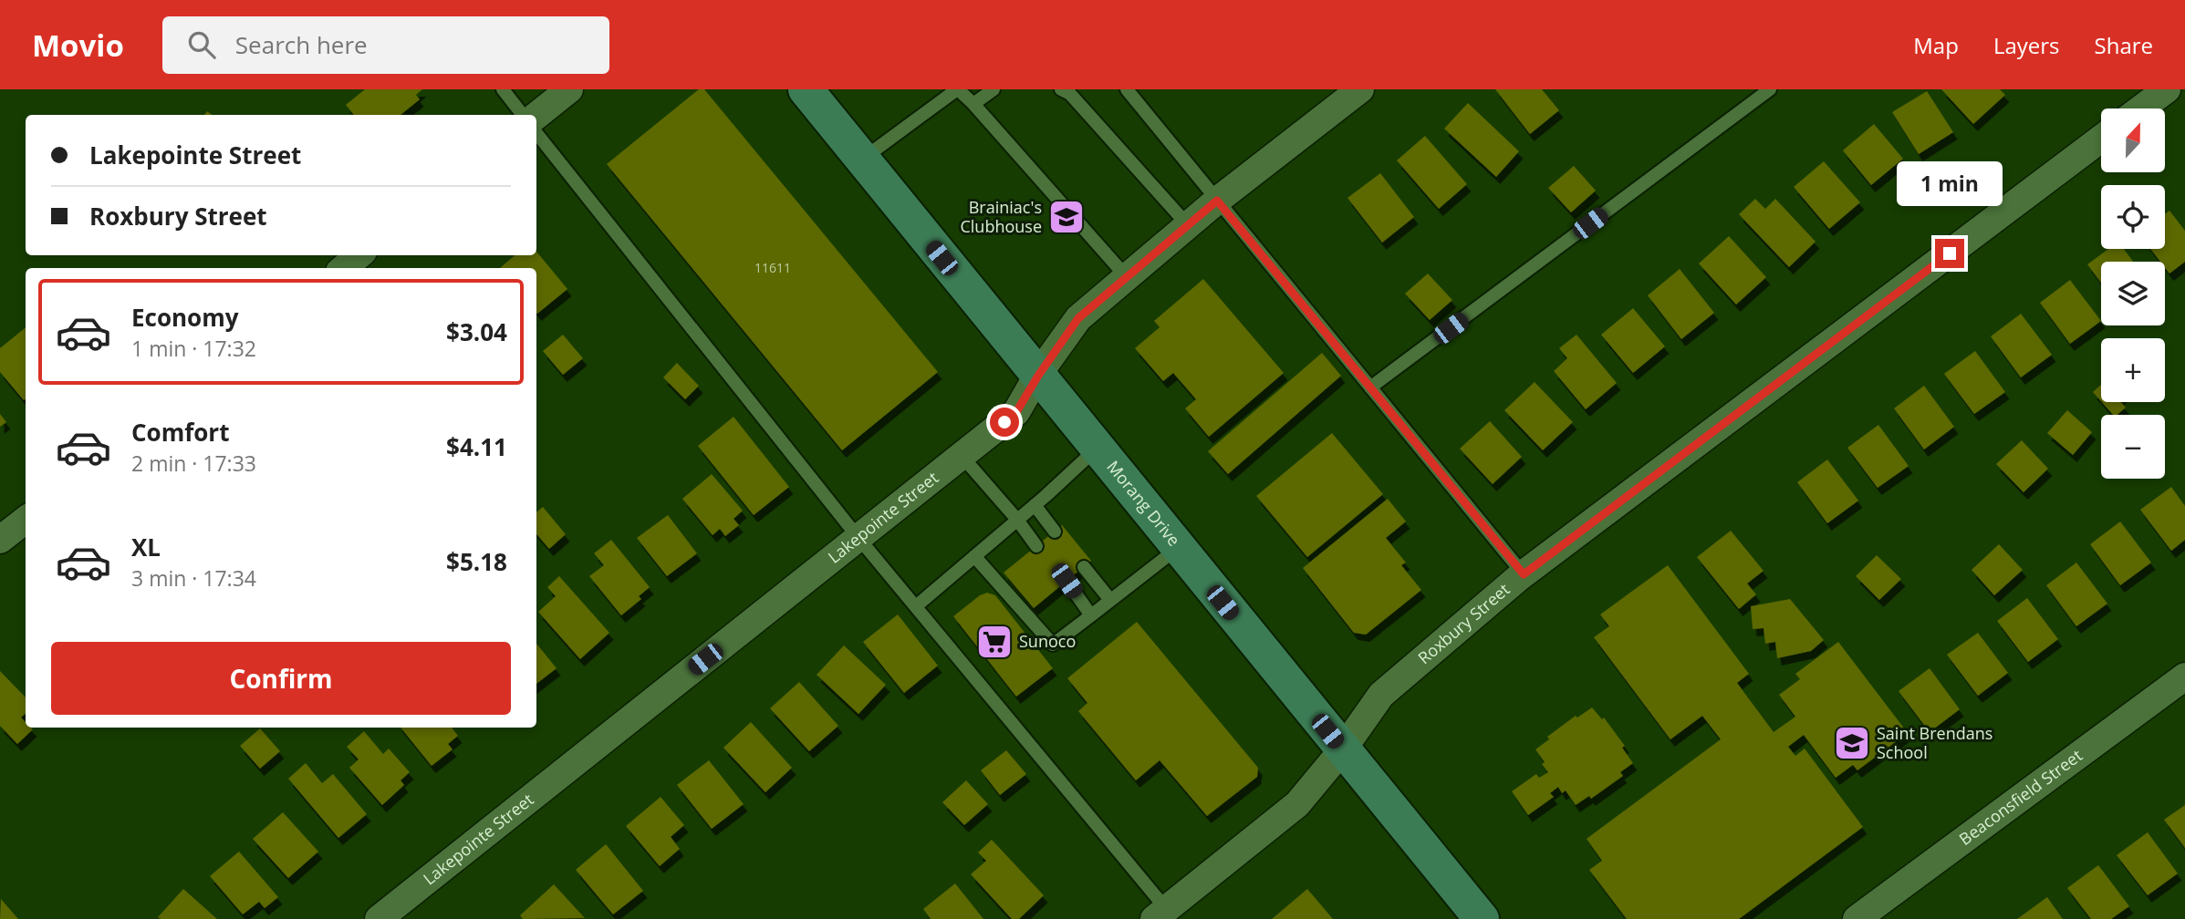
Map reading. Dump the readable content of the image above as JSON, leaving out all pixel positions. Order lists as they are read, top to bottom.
{
  "streets": {
    "street": [
      "Morang Drive",
      "Lakepointe Street",
      "Roxbury Street",
      "Beaconsfield Street"
    ]
  },
  "crossings": [
    ["Morang Drive", "Lakepointe Street"],
    ["Morang Drive", "Roxbury Street"]
  ],
  "places": {
    "school or university": ["Brainiac's Clubhouse", "Saint Brendans School"],
    "supermarket": ["Sunoco"]
  },
  "house_numbers": ["11611"],
  "north": "top",
  "page": {
    "header": "Movio",
    "search": "Search here",
    "nav": ["Map", "Layers", "Share"],
    "map_buttons": ["+", "−"],
    "banner": ["Lakepointe Street", "Roxbury Street"],
    "bubble": "1 min",
    "list": [
      {
        "name": "Economy",
        "note": "1 min · 17:32",
        "value": "$3.04"
      },
      {
        "name": "Comfort",
        "note": "2 min · 17:33",
        "value": "$4.11"
      },
      {
        "name": "XL",
        "note": "3 min · 17:34",
        "value": "$5.18"
      }
    ],
    "buttons": "Confirm"
  }
}
